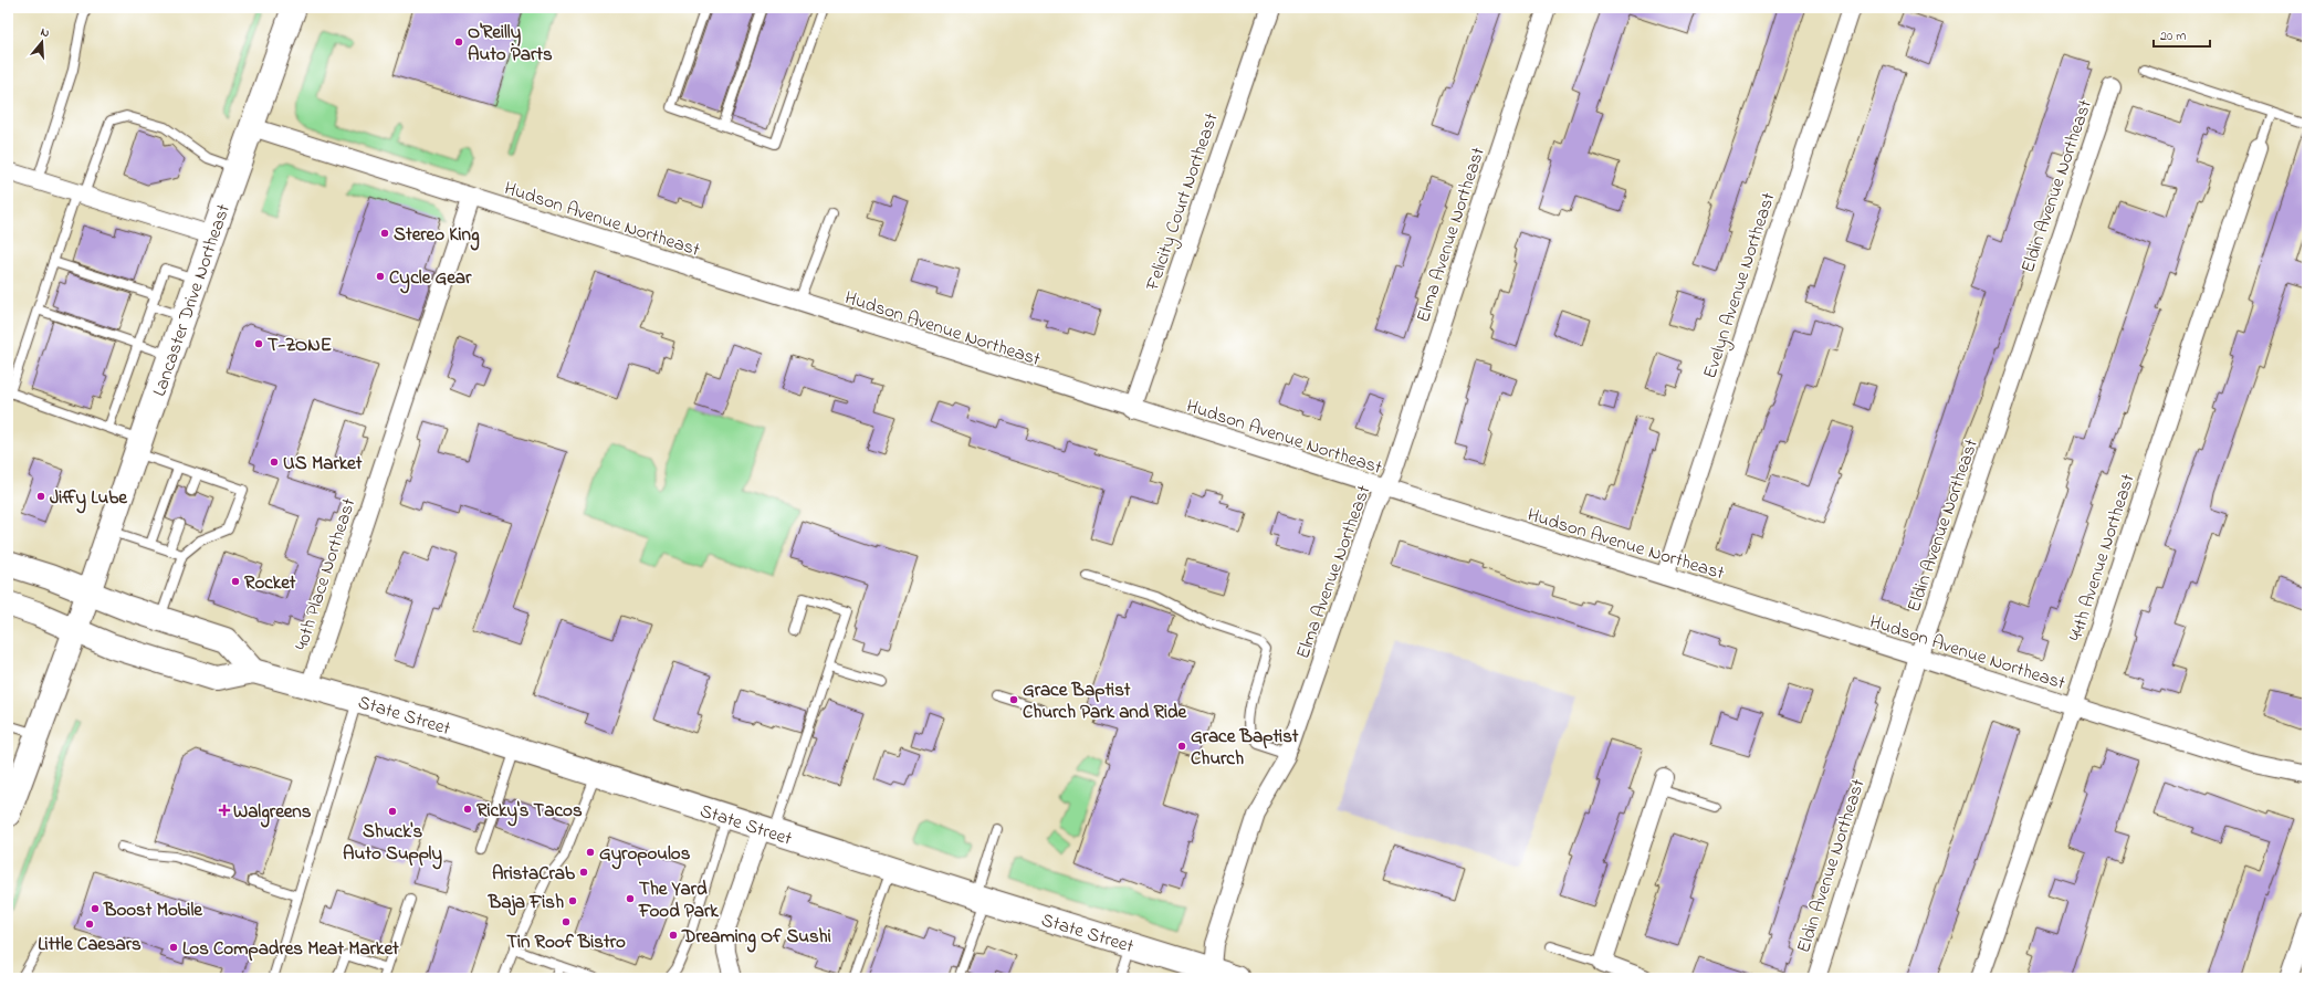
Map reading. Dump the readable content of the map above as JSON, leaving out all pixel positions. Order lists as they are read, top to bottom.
{
  "streets": {
    "main road": ["Lancaster Drive Northeast", "State Street"],
    "street": [
      "Eldin Avenue Northeast",
      "Felicity Court Northeast",
      "Hudson Avenue Northeast",
      "Elma Avenue Northeast",
      "Evelyn Avenue Northeast",
      "44th Avenue Northeast",
      "40th Place Northeast"
    ]
  },
  "crossings": [
    ["Eldin Avenue Northeast", "Hudson Avenue Northeast"],
    ["Felicity Court Northeast", "Hudson Avenue Northeast"],
    ["Hudson Avenue Northeast", "Elma Avenue Northeast"],
    ["Hudson Avenue Northeast", "Evelyn Avenue Northeast"],
    ["Hudson Avenue Northeast", "Lancaster Drive Northeast"],
    ["Hudson Avenue Northeast", "44th Avenue Northeast"],
    ["Hudson Avenue Northeast", "40th Place Northeast"],
    ["Elma Avenue Northeast", "State Street"],
    ["Lancaster Drive Northeast", "State Street"],
    ["40th Place Northeast", "State Street"]
  ],
  "places": {
    "other": [
      "O'Reilly Auto Parts",
      "Stereo King",
      "Cycle Gear",
      "T-ZONE",
      "US Market",
      "Jiffy Lube",
      "Rocket",
      "Grace Baptist Church Park and Ride",
      "Grace Baptist Church",
      "Ricky's Tacos",
      "Shuck's Auto Supply",
      "Gyropoulos",
      "AristaCrab",
      "The Yard Food Park",
      "Baja Fish",
      "Boost Mobile",
      "Tin Roof Bistro",
      "Little Caesars",
      "Dreaming Of Sushi",
      "Los Compadres Meat Market"
    ],
    "health": ["Walgreens"]
  },
  "scale_bar": "20 m",
  "north": "top"
}
